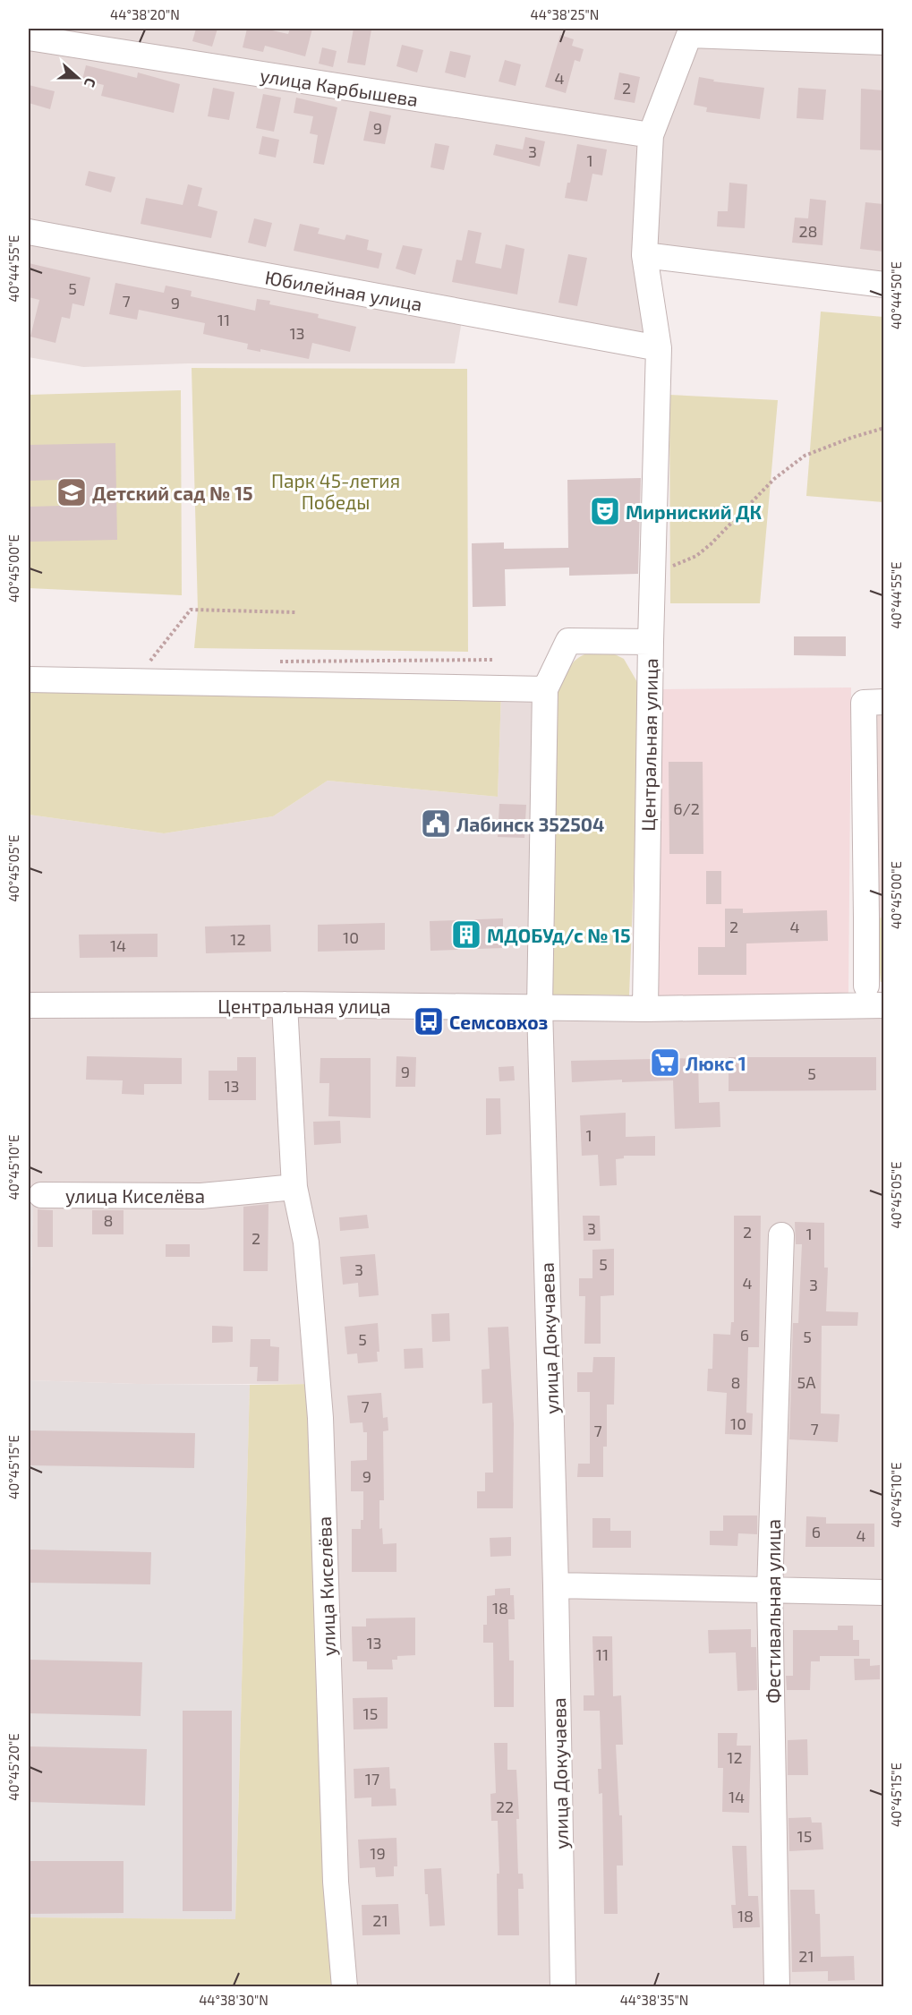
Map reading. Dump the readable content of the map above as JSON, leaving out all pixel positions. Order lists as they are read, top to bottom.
{
  "streets": {
    "street": [
      "улица Карбышева",
      "Юбилейная улица",
      "Центральная улица",
      "улица Киселёва",
      "улица Докучаева",
      "Фестивальная улица"
    ]
  },
  "crossings": [
    ["улица Карбышева", "Центральная улица"],
    ["Юбилейная улица", "Центральная улица"],
    ["Центральная улица", "улица Киселёва"],
    ["Центральная улица", "улица Докучаева"]
  ],
  "parks": ["Парк 45-летия Победы"],
  "places": {
    "school or university": ["Детский сад № 15"],
    "theatre": ["Мирниский ДК"],
    "public building": ["Лабинск 352504"],
    "building": ["МДОБУд/с № 15"],
    "bus stop": ["Семсовхоз"],
    "supermarket": ["Люкс 1"]
  },
  "house_numbers": [
    "4",
    "2",
    "9",
    "3",
    "1",
    "28",
    "5",
    "7",
    "9",
    "11",
    "13",
    "6/2",
    "2",
    "4",
    "10",
    "12",
    "14",
    "9",
    "5",
    "13",
    "1",
    "8",
    "3",
    "2",
    "1",
    "2",
    "5",
    "3",
    "4",
    "3",
    "6",
    "5",
    "5",
    "8",
    "5А",
    "7",
    "10",
    "7",
    "7",
    "9",
    "6",
    "4",
    "18",
    "13",
    "11",
    "15",
    "12",
    "17",
    "14",
    "22",
    "15",
    "19",
    "18",
    "21",
    "21"
  ],
  "north": "right",
  "coordinates": [
    "44°38'20\"N",
    "44°38'25\"N",
    "40°44'55\"E",
    "40°44'50\"E",
    "40°45'00\"E",
    "40°45'05\"E",
    "40°45'10\"E",
    "40°45'15\"E",
    "40°45'20\"E",
    "44°38'30\"N",
    "44°38'35\"N"
  ]
}
